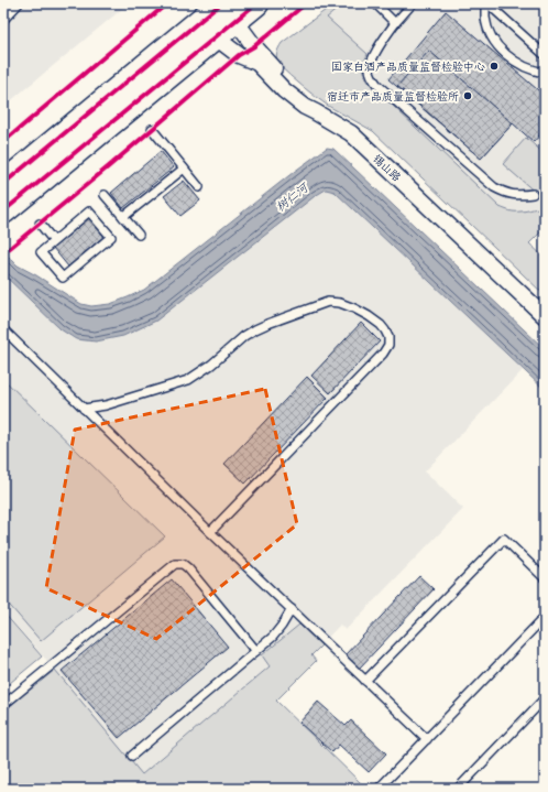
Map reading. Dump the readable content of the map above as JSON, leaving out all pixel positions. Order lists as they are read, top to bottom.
{
  "streets": {
    "street": ["锡山路"]
  },
  "water": ["树仁河"],
  "places": ["国家白酒产品质量监督检验中心", "宿迁市产品质量监督检验所"]
}
